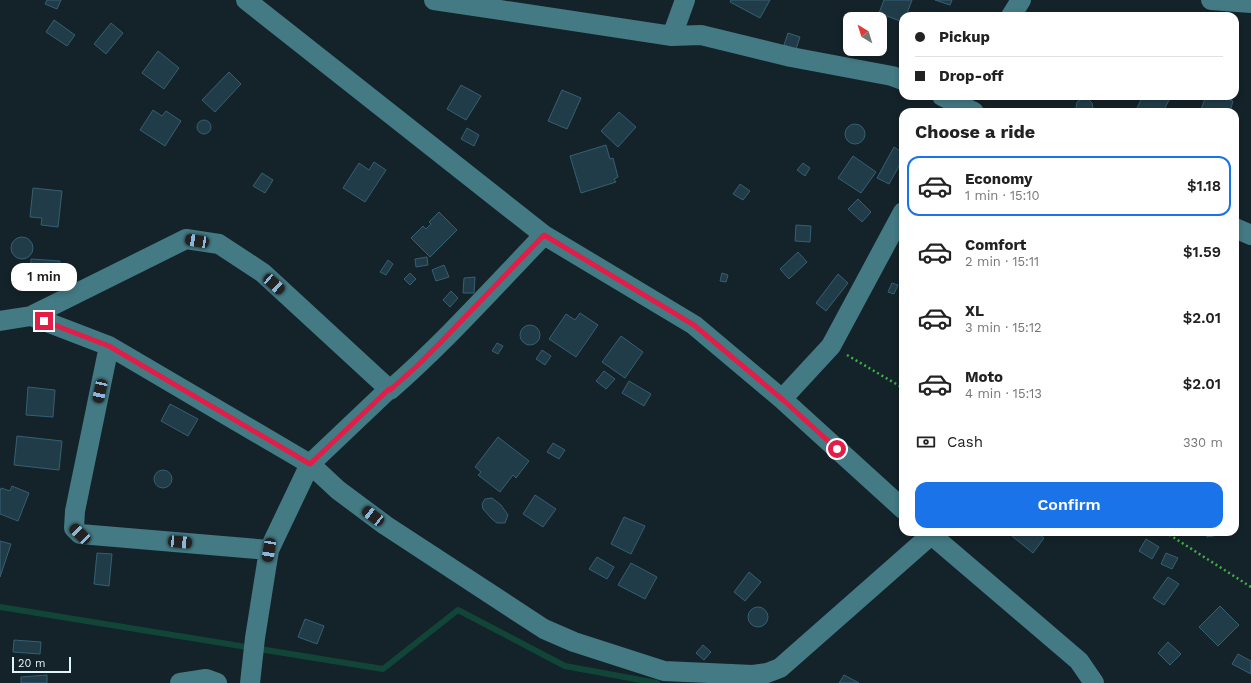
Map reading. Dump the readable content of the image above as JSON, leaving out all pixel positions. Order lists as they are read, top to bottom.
{
  "scale_bar": "20 m",
  "north": "top left",
  "page": {
    "banner": ["Pickup", "Drop-off"],
    "heading": "Choose a ride",
    "list": [
      {
        "name": "Economy",
        "note": "1 min · 15:10",
        "value": "$1.18"
      },
      {
        "name": "Comfort",
        "note": "2 min · 15:11",
        "value": "$1.59"
      },
      {
        "name": "XL",
        "note": "3 min · 15:12",
        "value": "$2.01"
      },
      {
        "name": "Moto",
        "note": "4 min · 15:13",
        "value": "$2.01"
      }
    ],
    "bubble": "1 min",
    "pay": ["Cash", "330 m"],
    "buttons": "Confirm",
    "scale": "20 m"
  }
}
